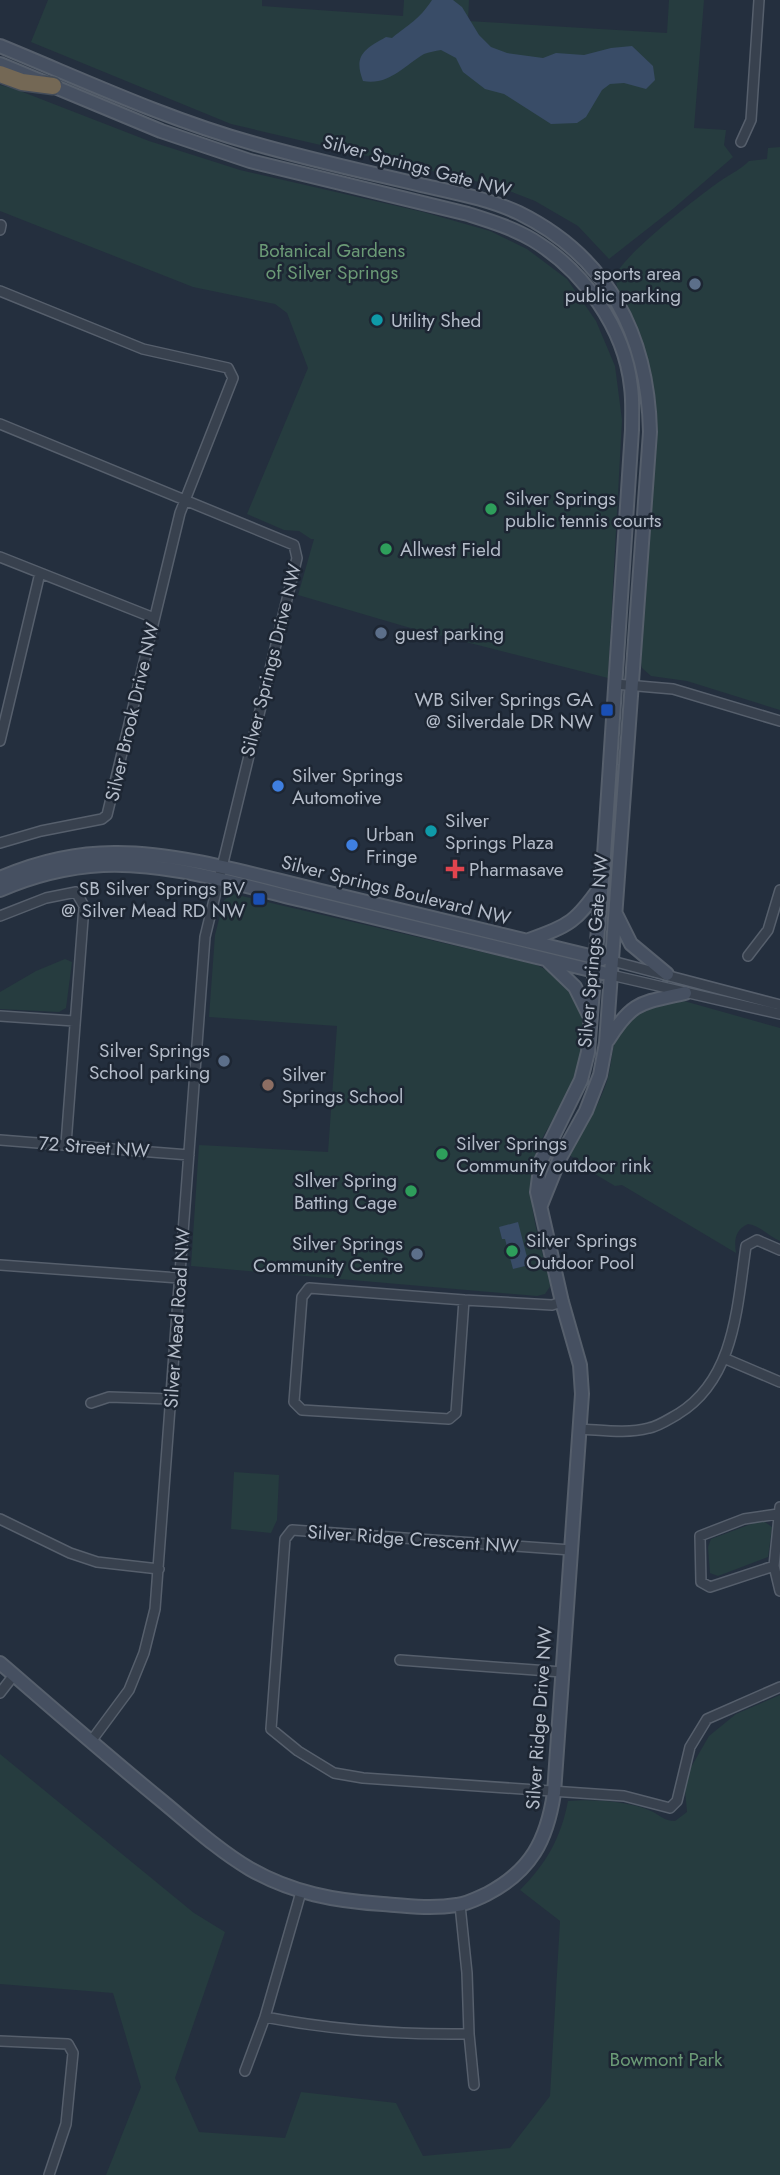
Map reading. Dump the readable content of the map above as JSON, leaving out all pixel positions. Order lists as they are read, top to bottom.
{
  "streets": {
    "street": [
      "Silver Springs Gate NW",
      "Silver Springs Drive NW",
      "Silver Brook Drive NW",
      "Silver Springs Boulevard NW",
      "72 Street NW",
      "Silver Mead Road NW",
      "Silver Ridge Crescent NW",
      "Silver Ridge Drive NW"
    ]
  },
  "crossings": [
    ["Silver Springs Gate NW", "Silver Springs Boulevard NW"],
    ["Silver Springs Gate NW", "Silver Ridge Drive NW"],
    ["Silver Springs Drive NW", "Silver Brook Drive NW"],
    ["Silver Springs Drive NW", "Silver Springs Boulevard NW"],
    ["Silver Springs Drive NW", "Silver Mead Road NW"],
    ["Silver Springs Boulevard NW", "Silver Mead Road NW"],
    ["72 Street NW", "Silver Mead Road NW"],
    ["Silver Mead Road NW", "Silver Ridge Drive NW"],
    ["Silver Ridge Crescent NW", "Silver Ridge Drive NW"]
  ],
  "parks": ["Botanical Gardens of Silver Springs", "Bowmont Park"],
  "places": {
    "other": [
      "sports area public parking",
      "Utility Shed",
      "Silver Springs public tennis courts",
      "Allwest Field",
      "guest parking",
      "Silver Springs Automotive",
      "Silver Springs Plaza",
      "Urban Fringe",
      "Silver Springs School parking",
      "Silver Springs School",
      "Silver Springs Community outdoor rink",
      "SIlver Spring Batting Cage",
      "Silver Springs Outdoor Pool",
      "Silver Springs Community Centre"
    ],
    "transit": ["WB Silver Springs GA @ Silverdale DR NW", "SB Silver Springs BV @ Silver Mead RD NW"],
    "health": ["Pharmasave"]
  }
}
